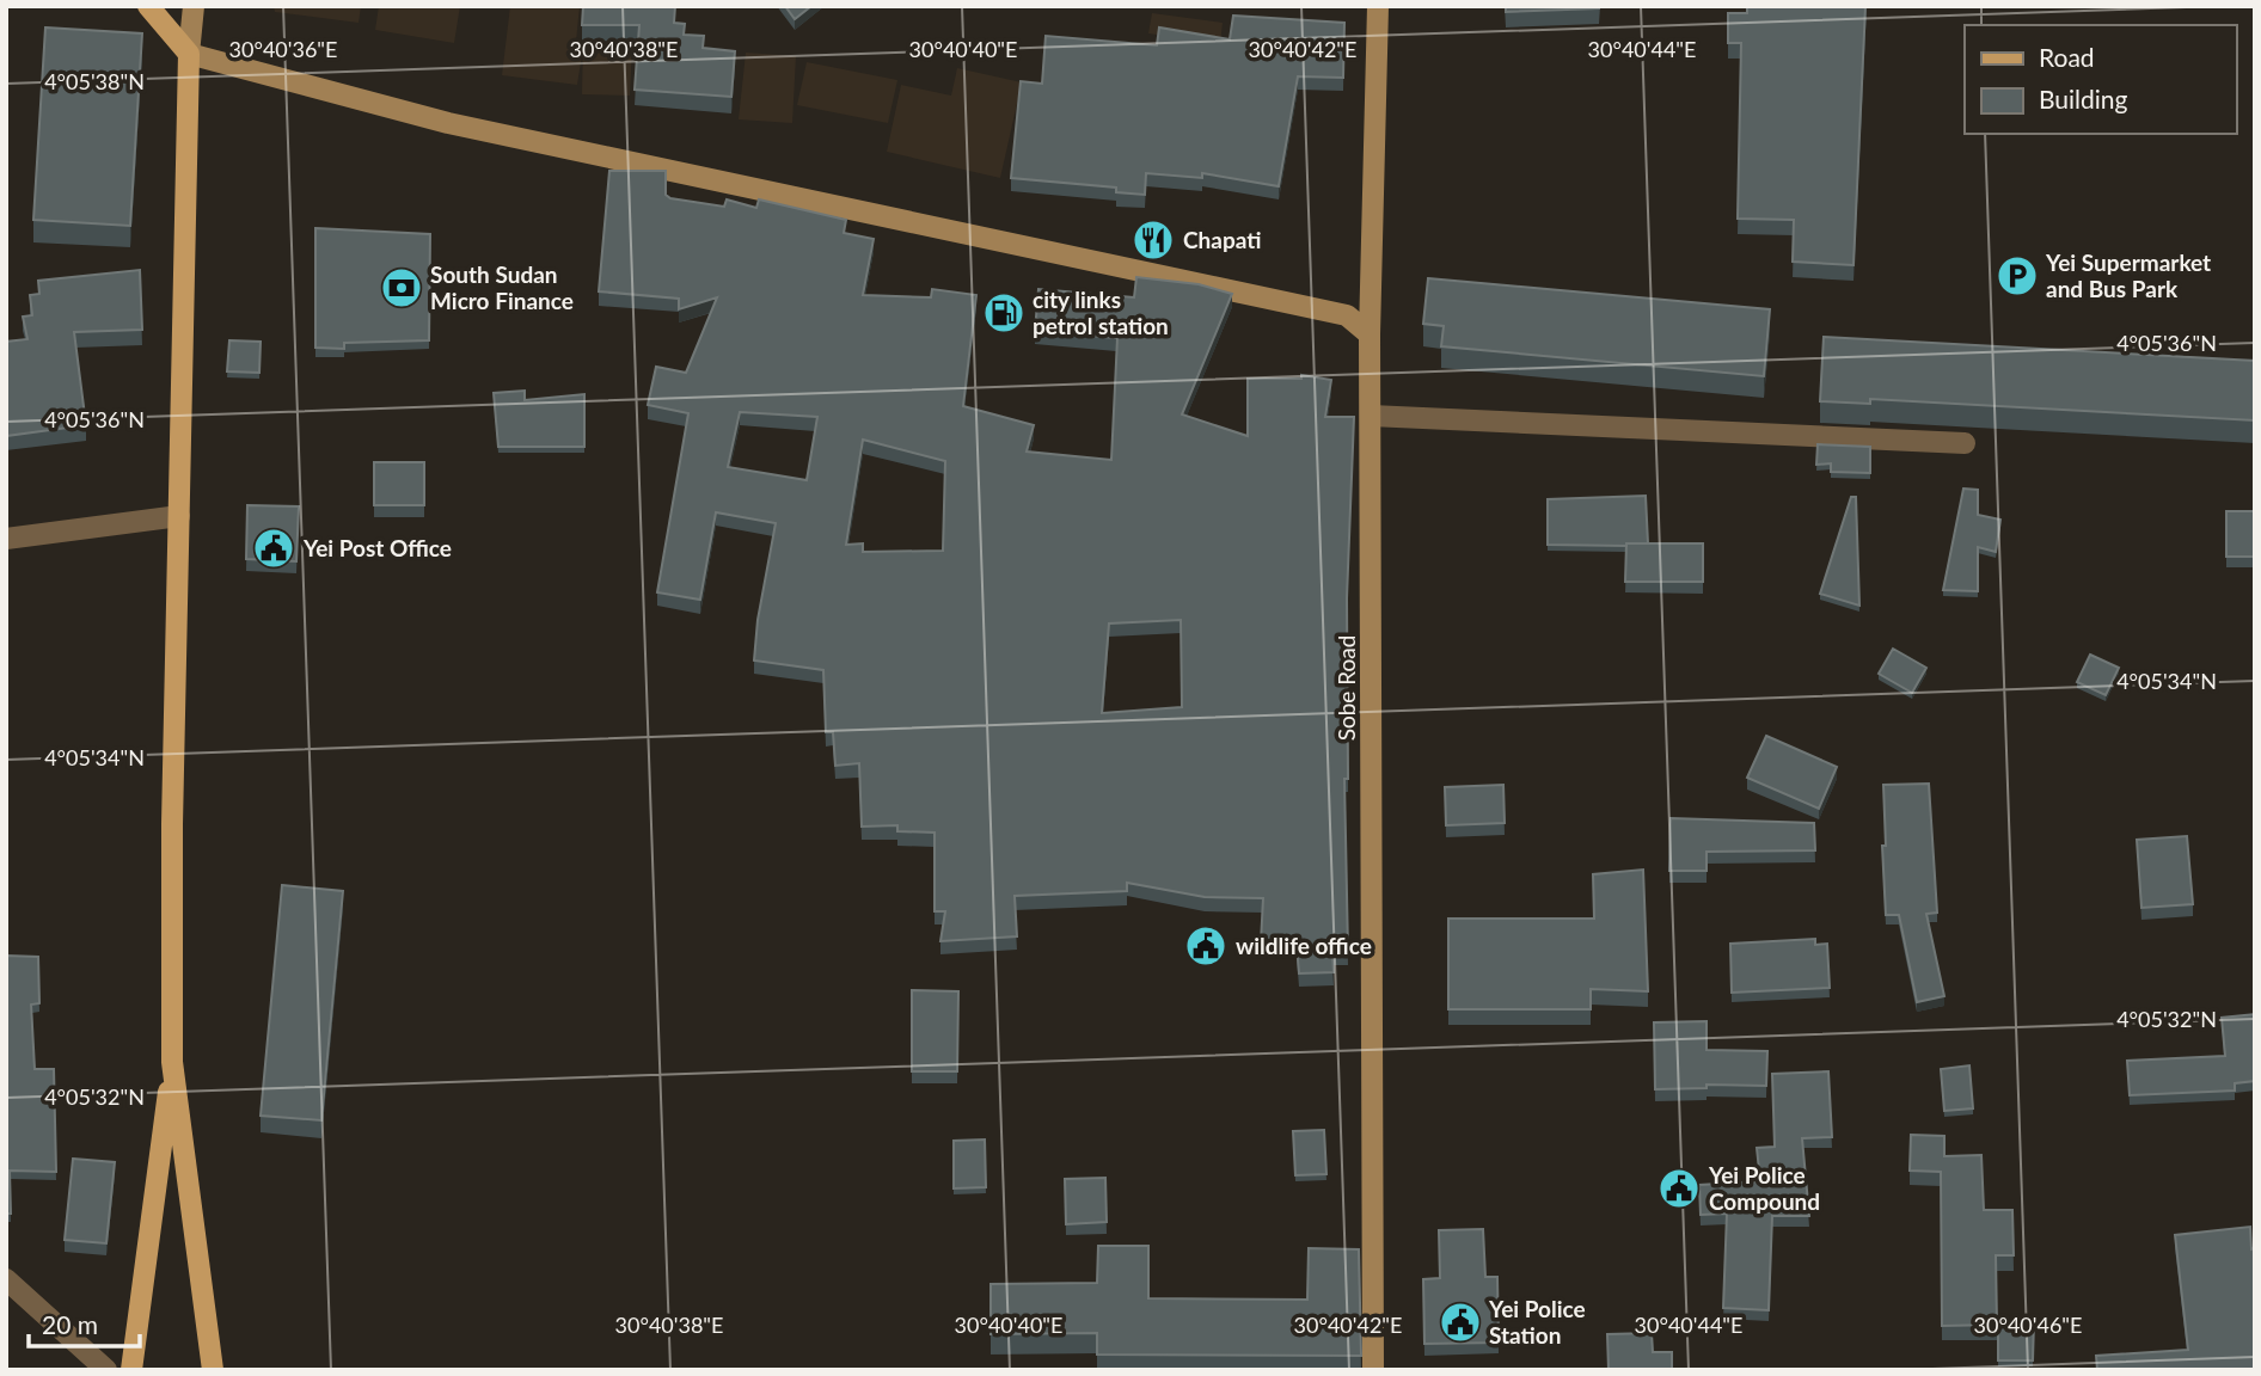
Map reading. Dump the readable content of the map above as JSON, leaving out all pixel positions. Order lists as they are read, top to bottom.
{
  "streets": {
    "street": ["Sobe Road"]
  },
  "places": {
    "restaurant": ["Chapati"],
    "parking": ["Yei Supermarket and Bus Park"],
    "bank": ["South Sudan Micro Finance"],
    "fuel station": ["city links petrol station"],
    "public building": [
      "Yei Post Office",
      "wildlife office",
      "Yei Police Compound",
      "Yei Police Station"
    ]
  },
  "legend": ["Road", "Building"],
  "scale_bar": "20 m",
  "coordinates": [
    "30°40'36\"E",
    "30°40'38\"E",
    "30°40'40\"E",
    "30°40'42\"E",
    "30°40'44\"E",
    "4°05'38\"N",
    "4°05'36\"N",
    "4°05'34\"N",
    "4°05'32\"N",
    "30°40'46\"E"
  ]
}
